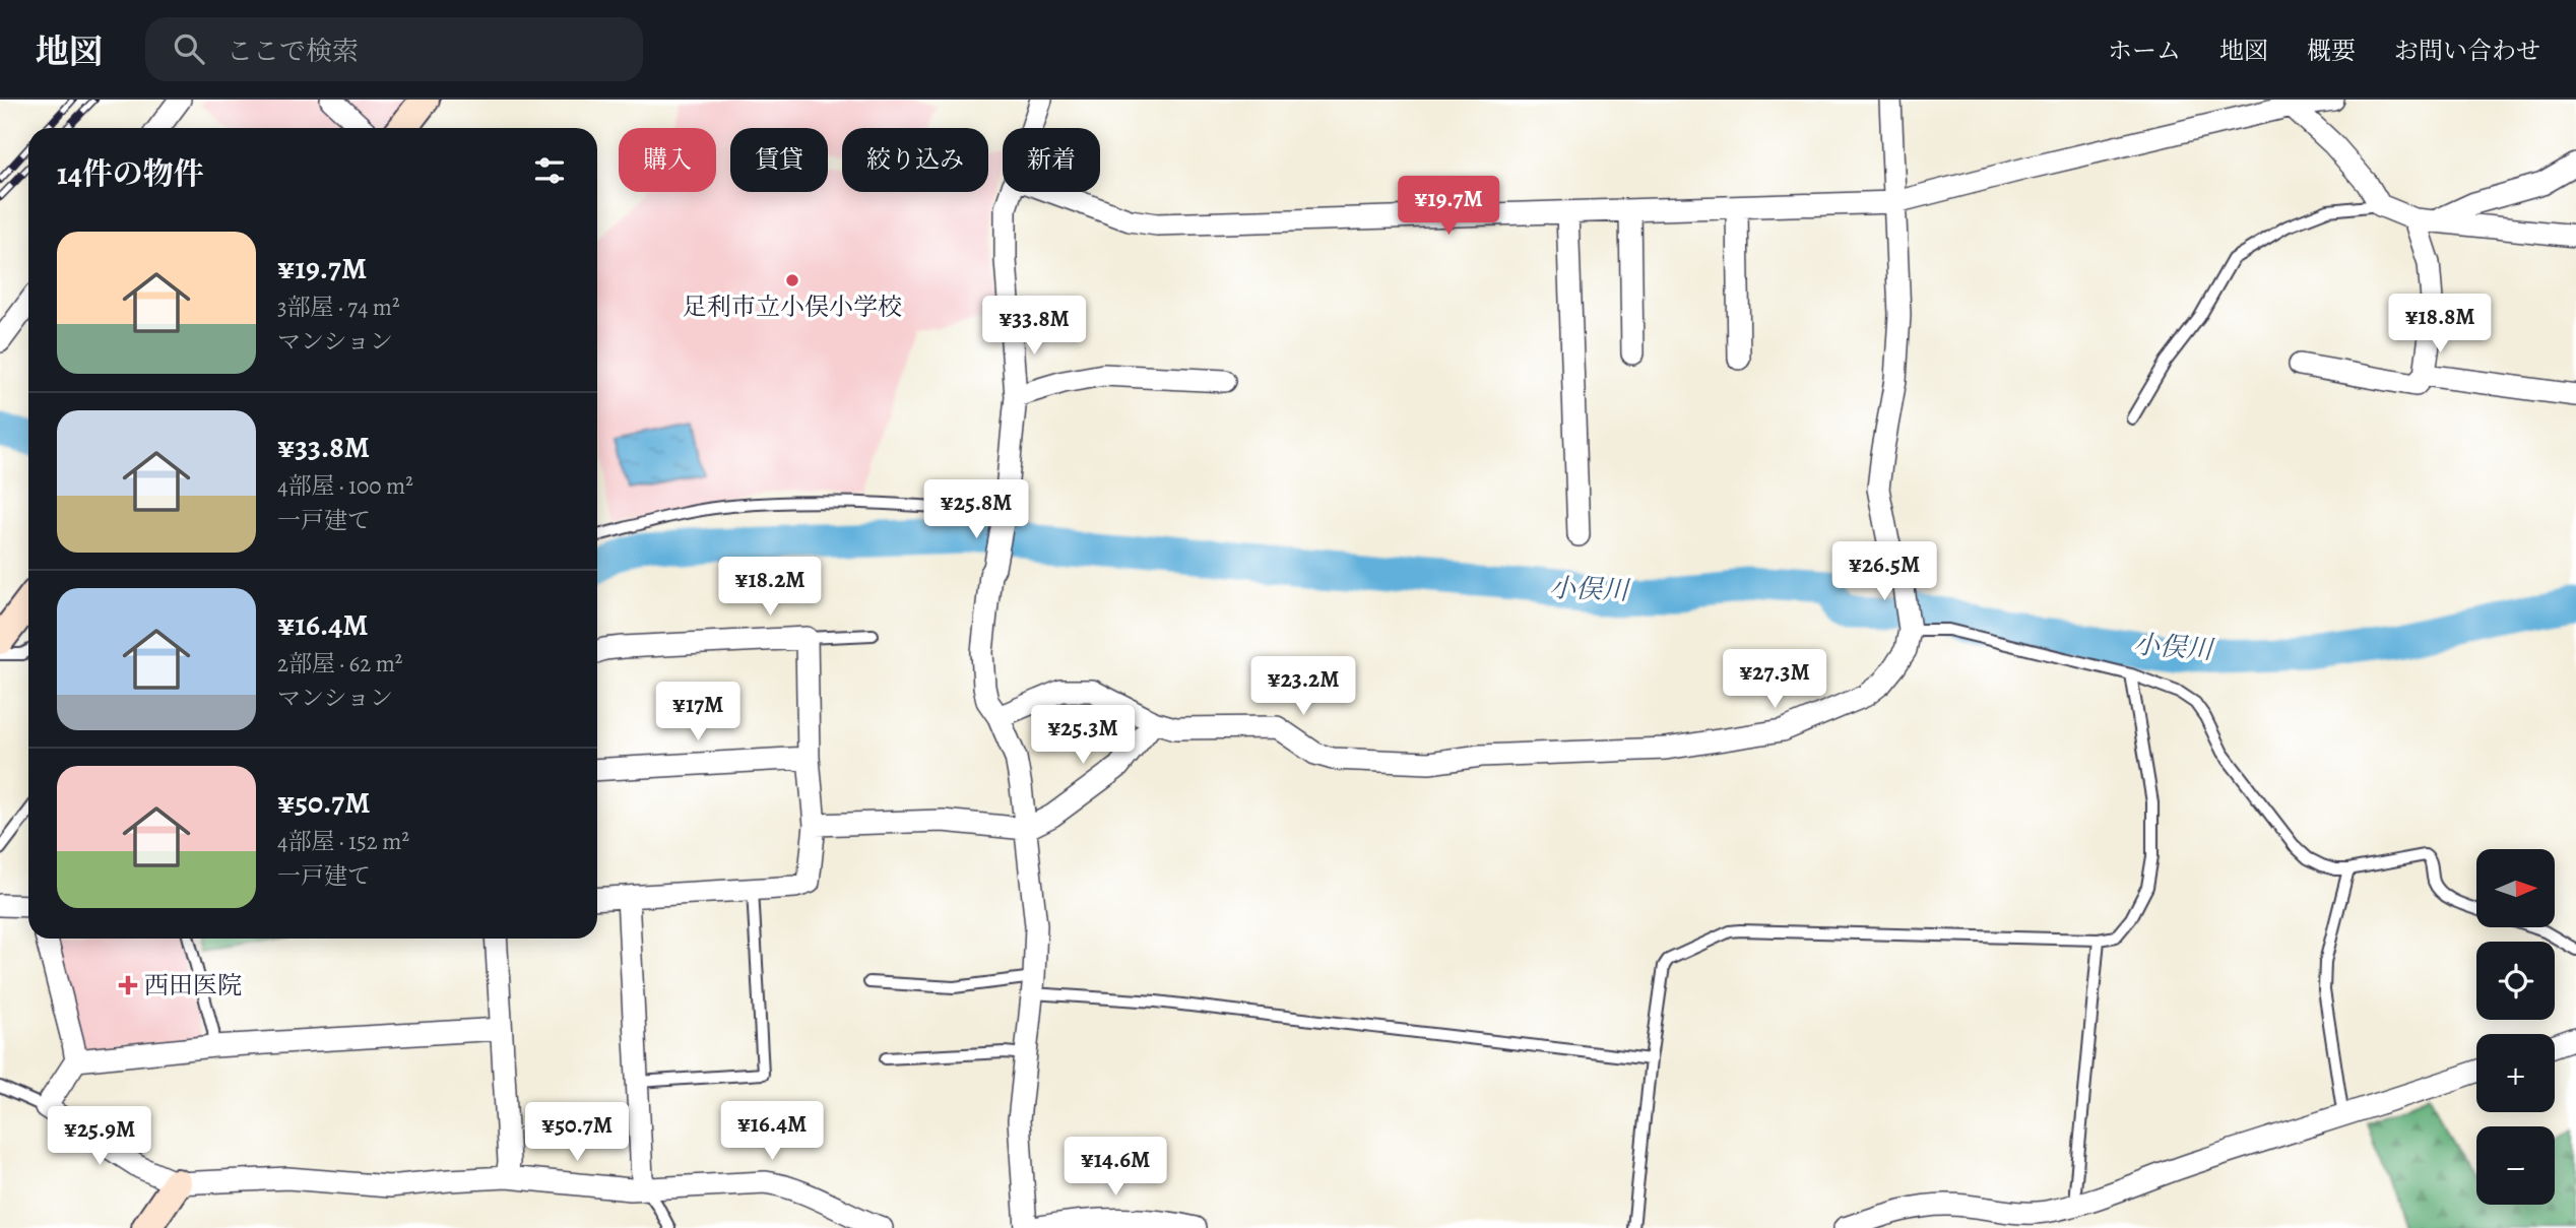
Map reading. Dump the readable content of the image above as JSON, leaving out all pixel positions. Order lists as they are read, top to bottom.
{
  "water": ["小俣川"],
  "places": {
    "other": ["足利市立小俣小学校"],
    "health": ["西田医院"]
  },
  "north": "right",
  "page": {
    "header": "地図",
    "search": "ここで検索",
    "nav": [
      "ホーム",
      "地図",
      "概要",
      "お問い合わせ"
    ],
    "chip": [
      "購入",
      "賃貸",
      "絞り込み",
      "新着"
    ],
    "heading": "14件の物件",
    "price": [
      "¥19.7M",
      "¥18.8M",
      "¥33.8M",
      "¥25.8M",
      "¥26.5M",
      "¥18.2M",
      "¥27.3M",
      "¥23.2M",
      "¥17M",
      "¥25.3M",
      "¥16.4M",
      "¥50.7M",
      "¥25.9M",
      "¥14.6M"
    ],
    "list": [
      {
        "name": "¥19.7M",
        "note": "3部屋 · 74 m² · マンション"
      },
      {
        "name": "¥33.8M",
        "note": "4部屋 · 100 m² · 一戸建て"
      },
      {
        "name": "¥16.4M",
        "note": "2部屋 · 62 m² · マンション"
      },
      {
        "name": "¥50.7M",
        "note": "4部屋 · 152 m² · 一戸建て"
      }
    ],
    "map_buttons": ["+", "−"]
  }
}
